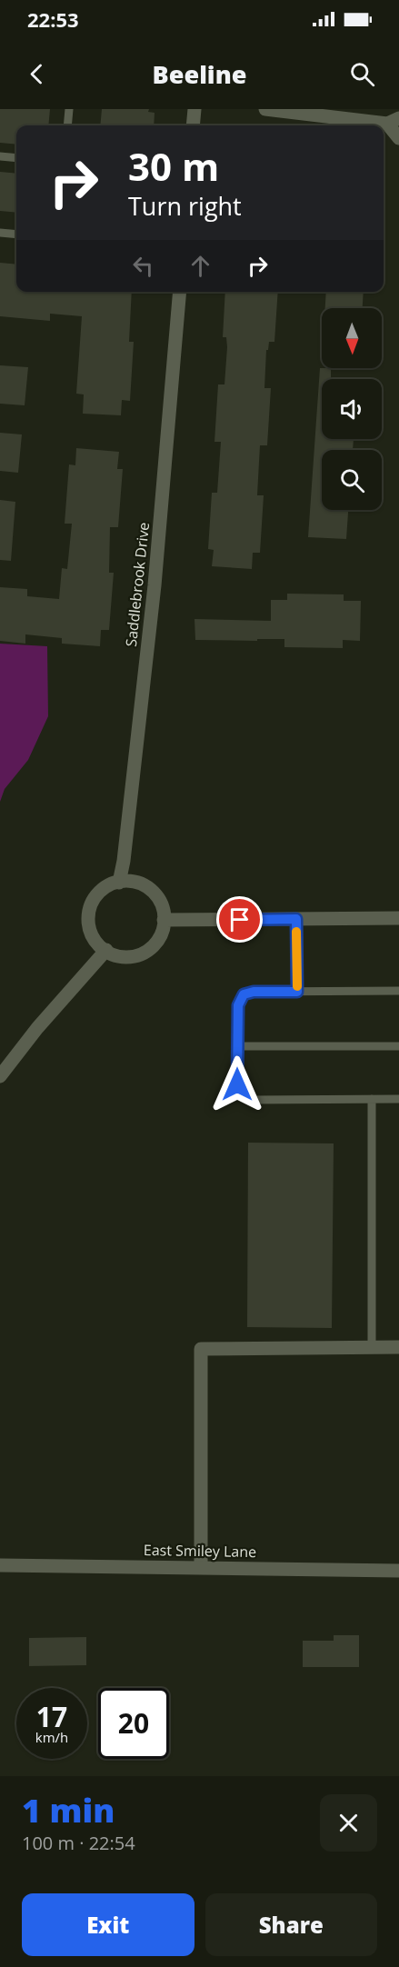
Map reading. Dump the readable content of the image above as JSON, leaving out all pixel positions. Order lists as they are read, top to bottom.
{
  "streets": {
    "street": ["Saddlebrook Drive", "East Smiley Lane"]
  },
  "north": "bottom",
  "page": {
    "status": "22:53",
    "header": "Beeline",
    "turn": ["30 m", "Turn right"],
    "speed": "17 km/h",
    "limit": "20",
    "heading": ["1 min", "100 m · 22:54"],
    "buttons": ["Exit", "Share"]
  }
}
